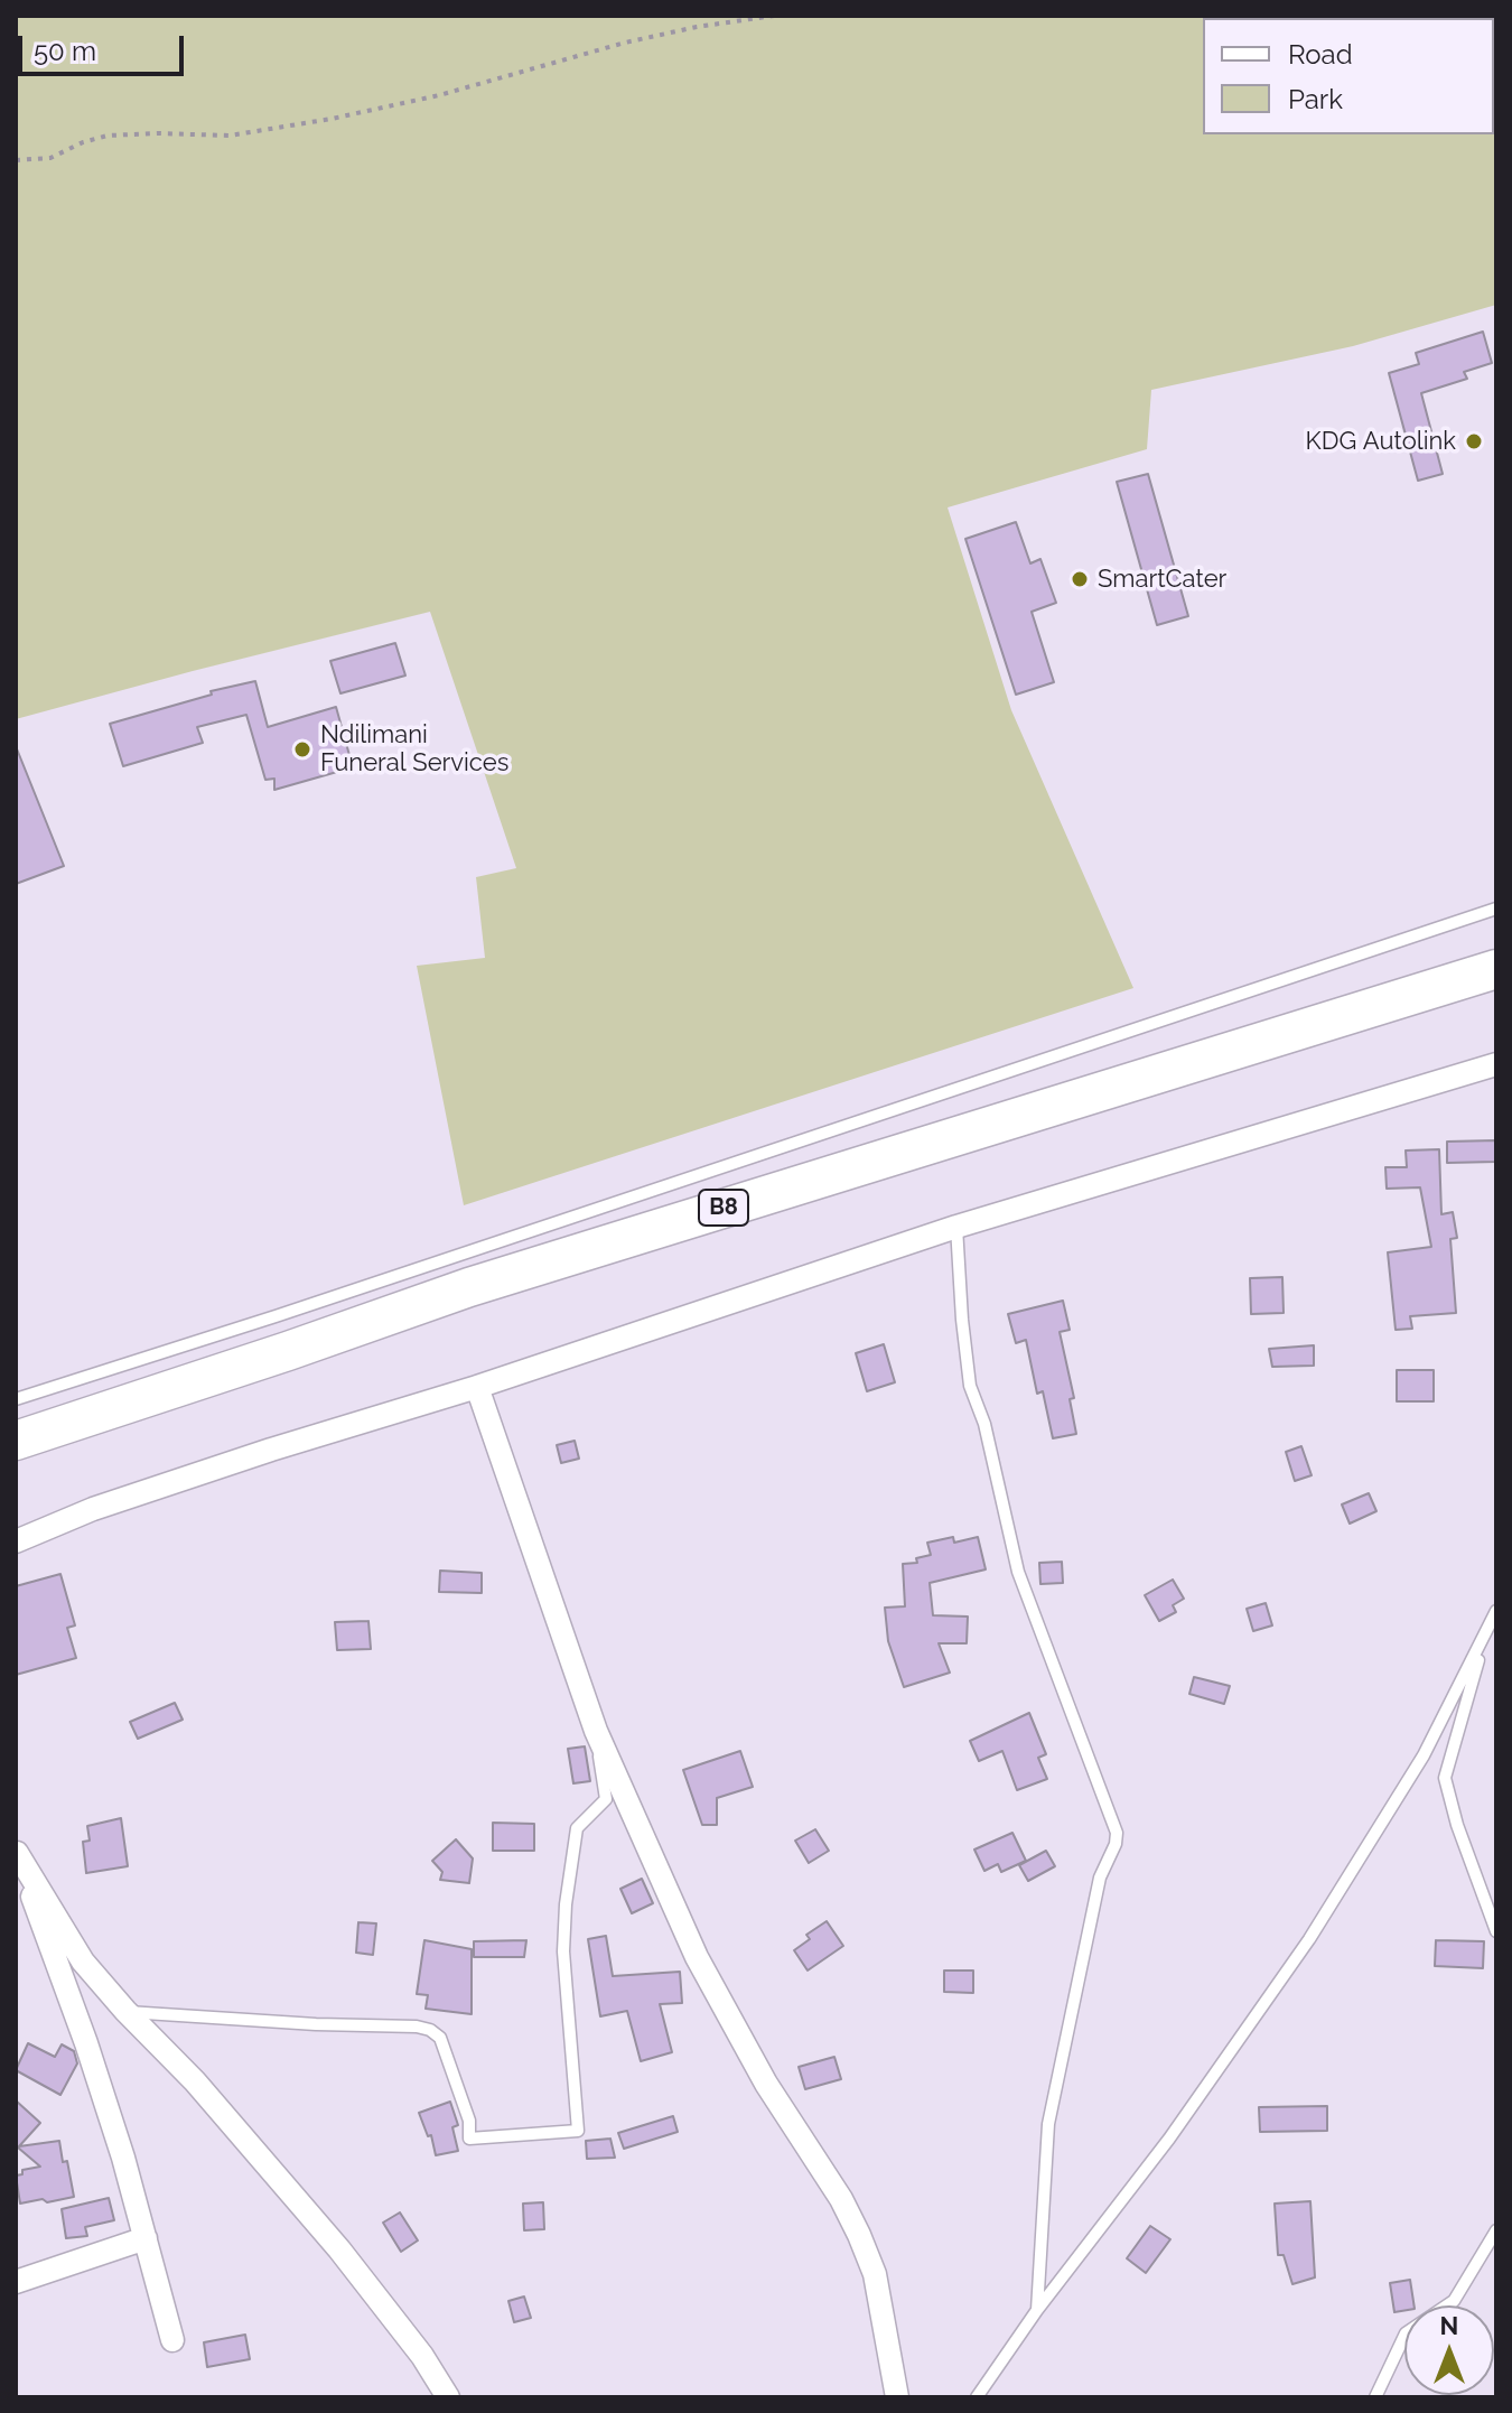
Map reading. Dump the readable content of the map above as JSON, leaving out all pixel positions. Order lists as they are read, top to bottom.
{
  "streets": {
    "highway": ["B8"]
  },
  "places": ["KDG Autolink", "SmartCater", "Ndilimani Funeral Services"],
  "legend": ["Road", "Park"],
  "scale_bar": "50 m",
  "north": "top"
}
